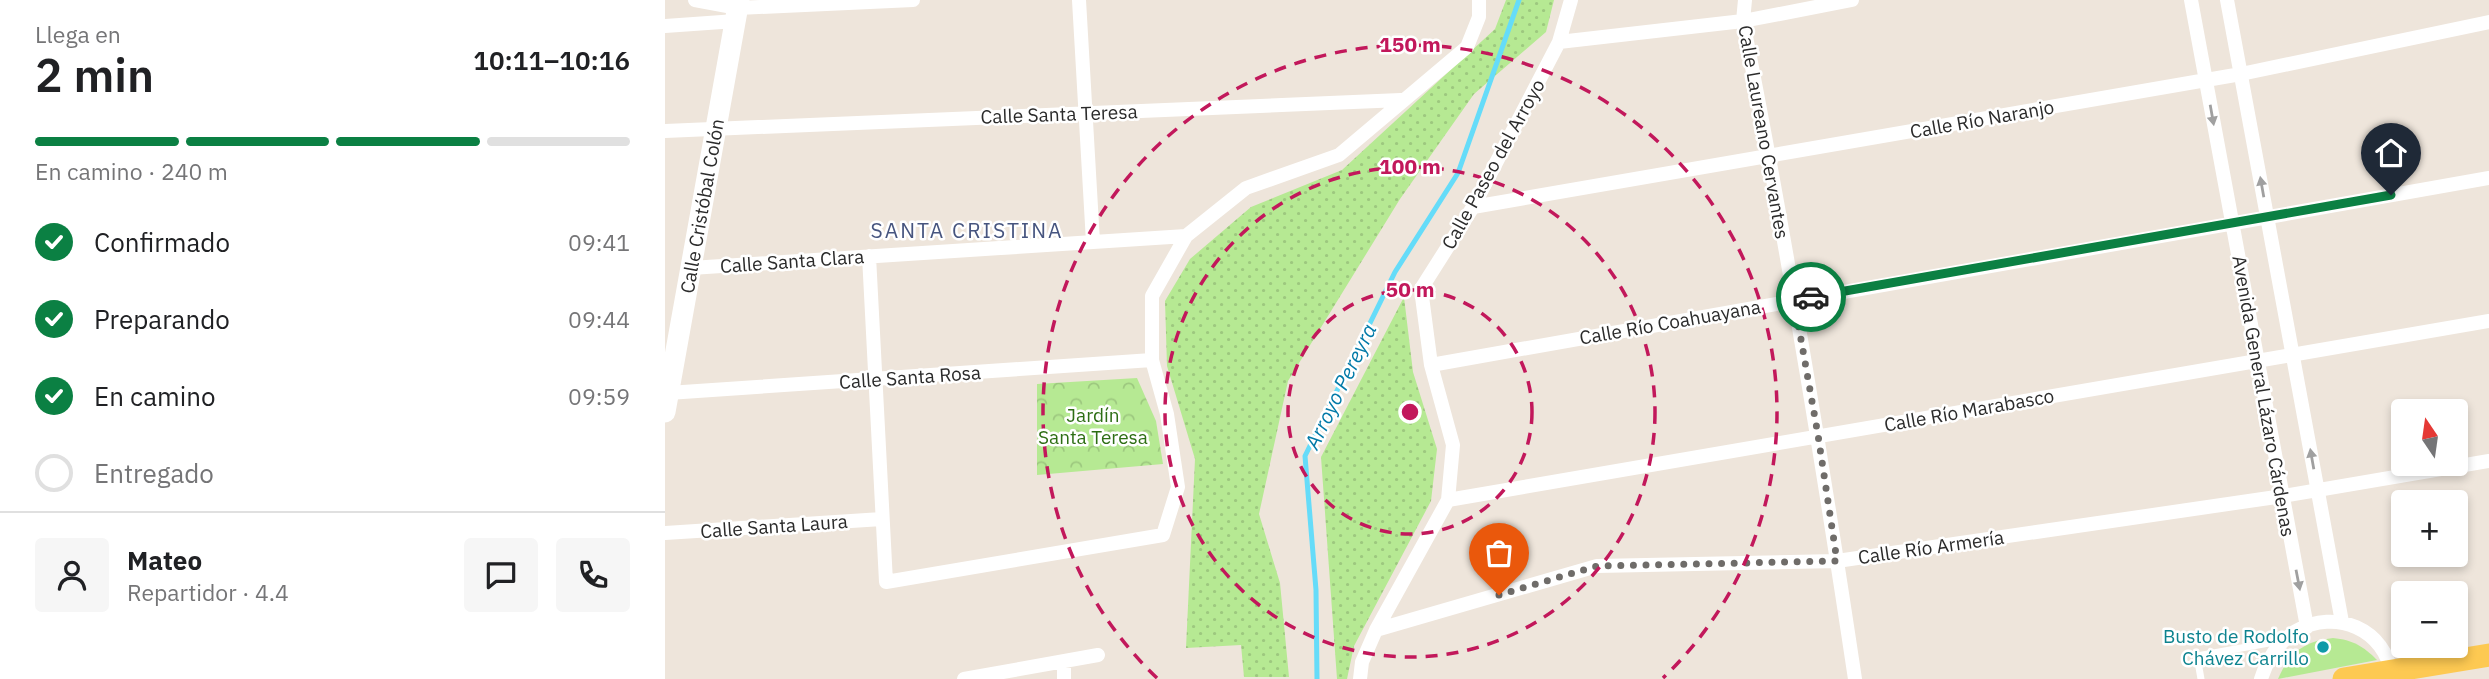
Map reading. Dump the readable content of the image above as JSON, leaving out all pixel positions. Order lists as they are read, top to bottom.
{
  "streets": {
    "street": [
      "Calle Santa Teresa",
      "Calle Río Naranjo",
      "Calle Laureano Cervantes",
      "Calle Paseo del Arroyo",
      "Calle Cristóbal Colón",
      "Calle Santa Clara",
      "Calle Río Coahuayana",
      "Calle Santa Rosa",
      "Avenida General Lázaro Cárdenas",
      "Calle Río Marabasco",
      "Calle Santa Laura",
      "Calle Río Armería"
    ]
  },
  "crossings": [
    ["Calle Santa Teresa", "Calle Cristóbal Colón"],
    ["Calle Río Naranjo", "Calle Laureano Cervantes"],
    ["Calle Río Naranjo", "Calle Paseo del Arroyo"],
    ["Calle Río Naranjo", "Avenida General Lázaro Cárdenas"],
    ["Calle Laureano Cervantes", "Calle Río Coahuayana"],
    ["Calle Laureano Cervantes", "Calle Río Marabasco"],
    ["Calle Laureano Cervantes", "Calle Río Armería"],
    ["Calle Paseo del Arroyo", "Calle Río Coahuayana"],
    ["Calle Paseo del Arroyo", "Calle Río Marabasco"],
    ["Calle Paseo del Arroyo", "Calle Río Armería"],
    ["Calle Cristóbal Colón", "Calle Santa Clara"],
    ["Calle Cristóbal Colón", "Calle Santa Rosa"],
    ["Calle Río Coahuayana", "Avenida General Lázaro Cárdenas"],
    ["Avenida General Lázaro Cárdenas", "Calle Río Marabasco"],
    ["Avenida General Lázaro Cárdenas", "Calle Río Armería"]
  ],
  "districts": ["SANTA CRISTINA"],
  "water": ["Arroyo Pereyra"],
  "parks": ["Jardín Santa Teresa"],
  "places": ["Busto de Rodolfo Chávez Carrillo"],
  "north": "top",
  "page": {
    "heading": ["2 min", "Llega en", "10:11–10:16"],
    "panel": ["Mateo", "Repartidor · 4.4"],
    "bar": "En camino · 240 m",
    "list": [
      ["Confirmado", "09:41"],
      ["Preparando", "09:44"],
      ["En camino", "09:59"],
      "Entregado"
    ],
    "map_buttons": ["+", "−"]
  },
  "rings": ["150 m", "100 m", "50 m"]
}
